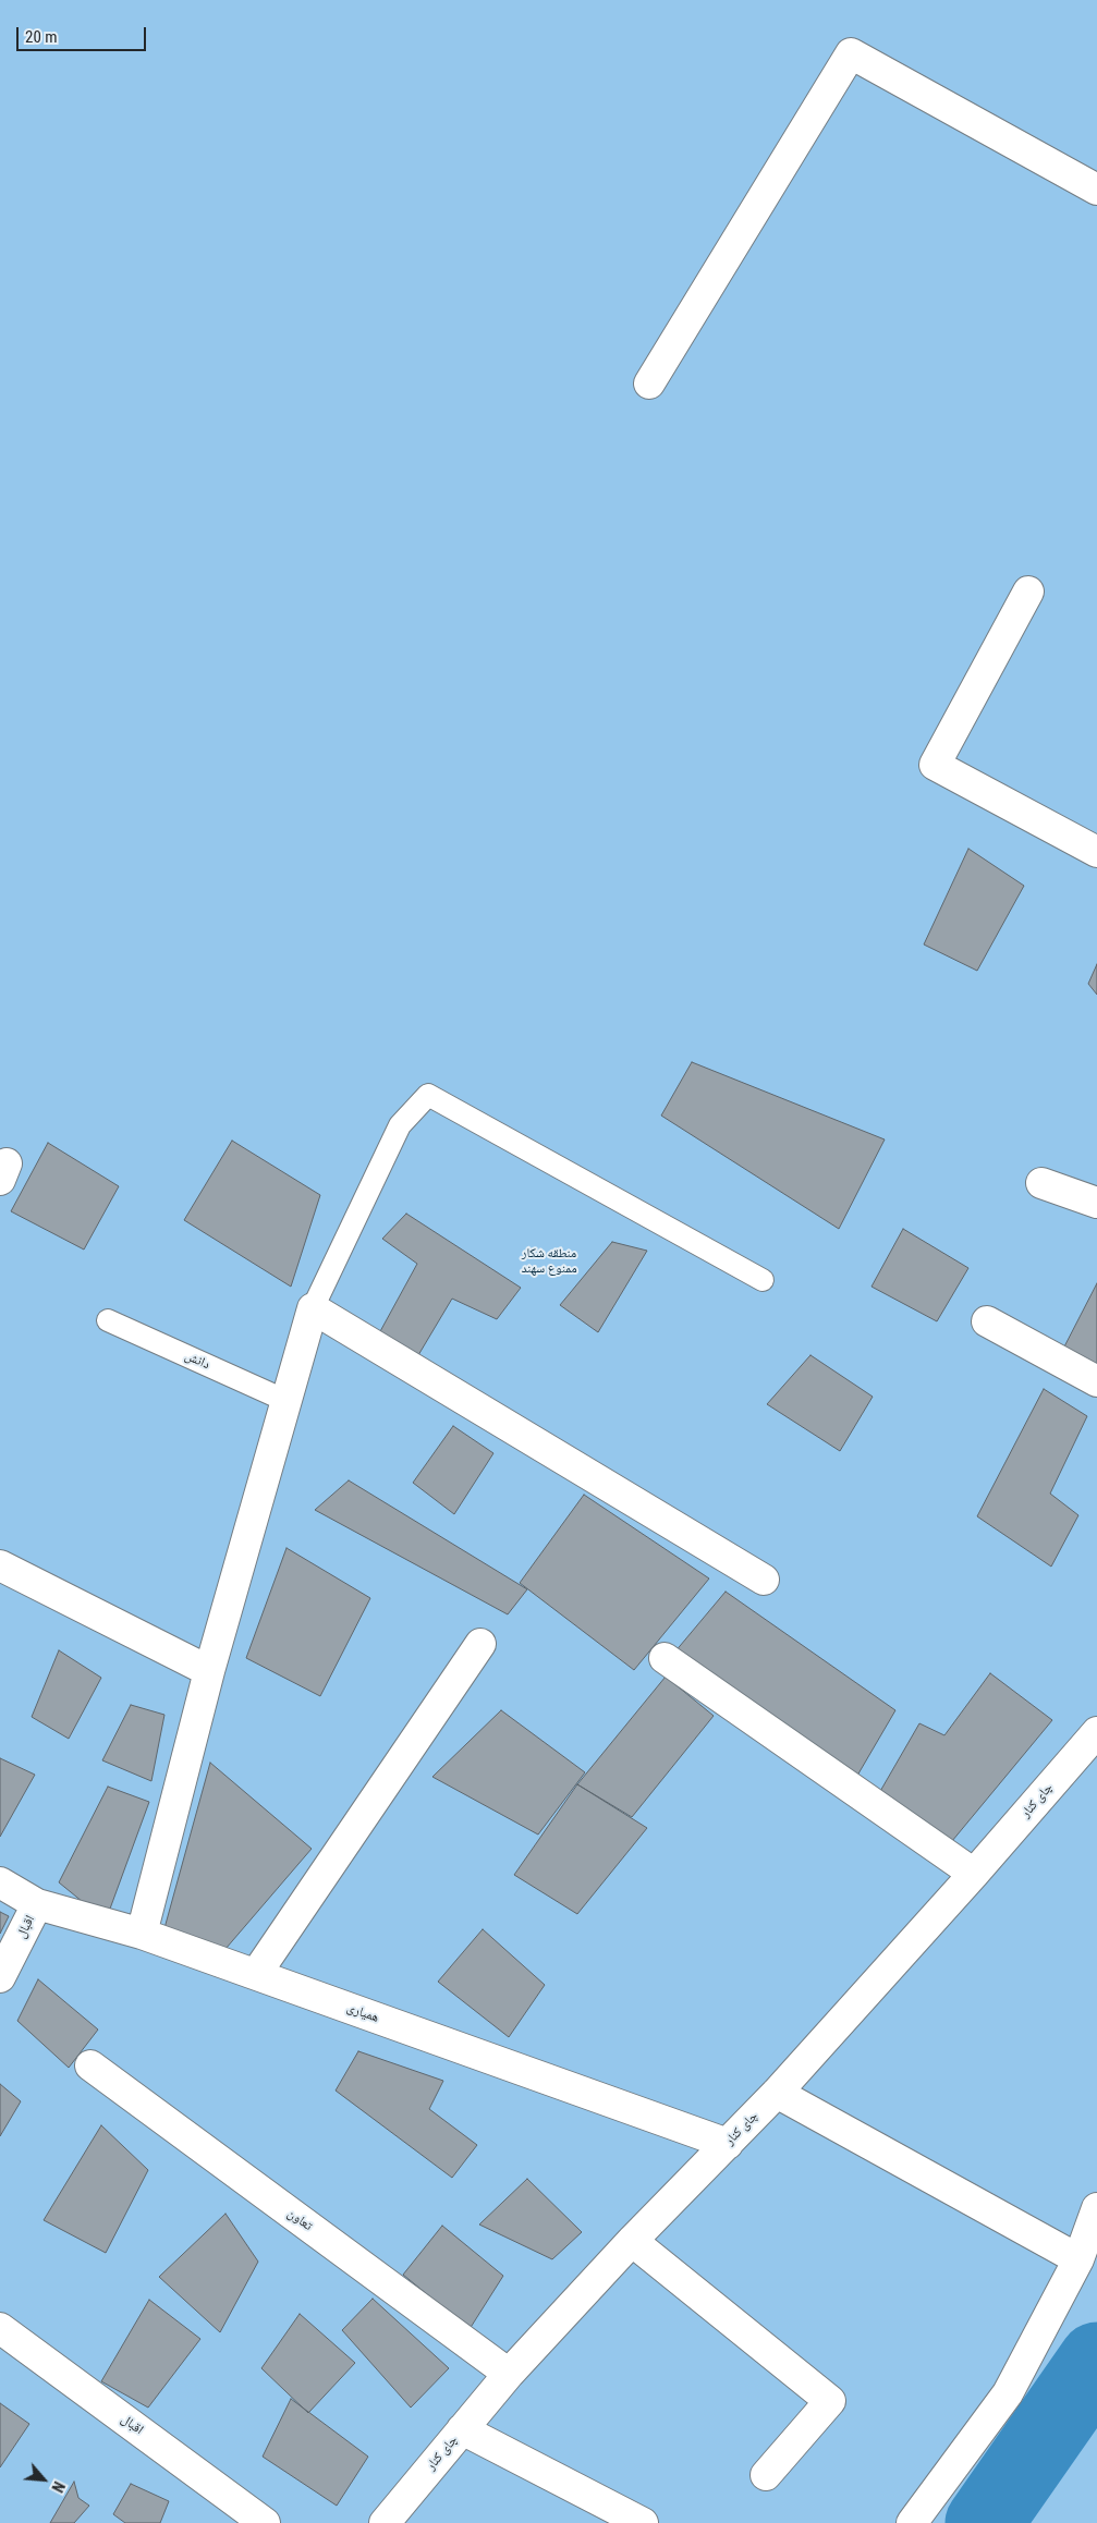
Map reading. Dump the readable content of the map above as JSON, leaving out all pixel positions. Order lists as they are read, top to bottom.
{
  "streets": {
    "street": [
      "چای کنار",
      "اقبال",
      "همیاری",
      "تعاون"
    ],
    "lane": ["دانش"]
  },
  "crossings": [
    ["چای کنار", "همیاری"],
    ["چای کنار", "تعاون"],
    ["اقبال", "همیاری"]
  ],
  "parks": ["منطقه شکار ممنوع سهند"],
  "scale_bar": "20 m",
  "north": "bottom right"
}
